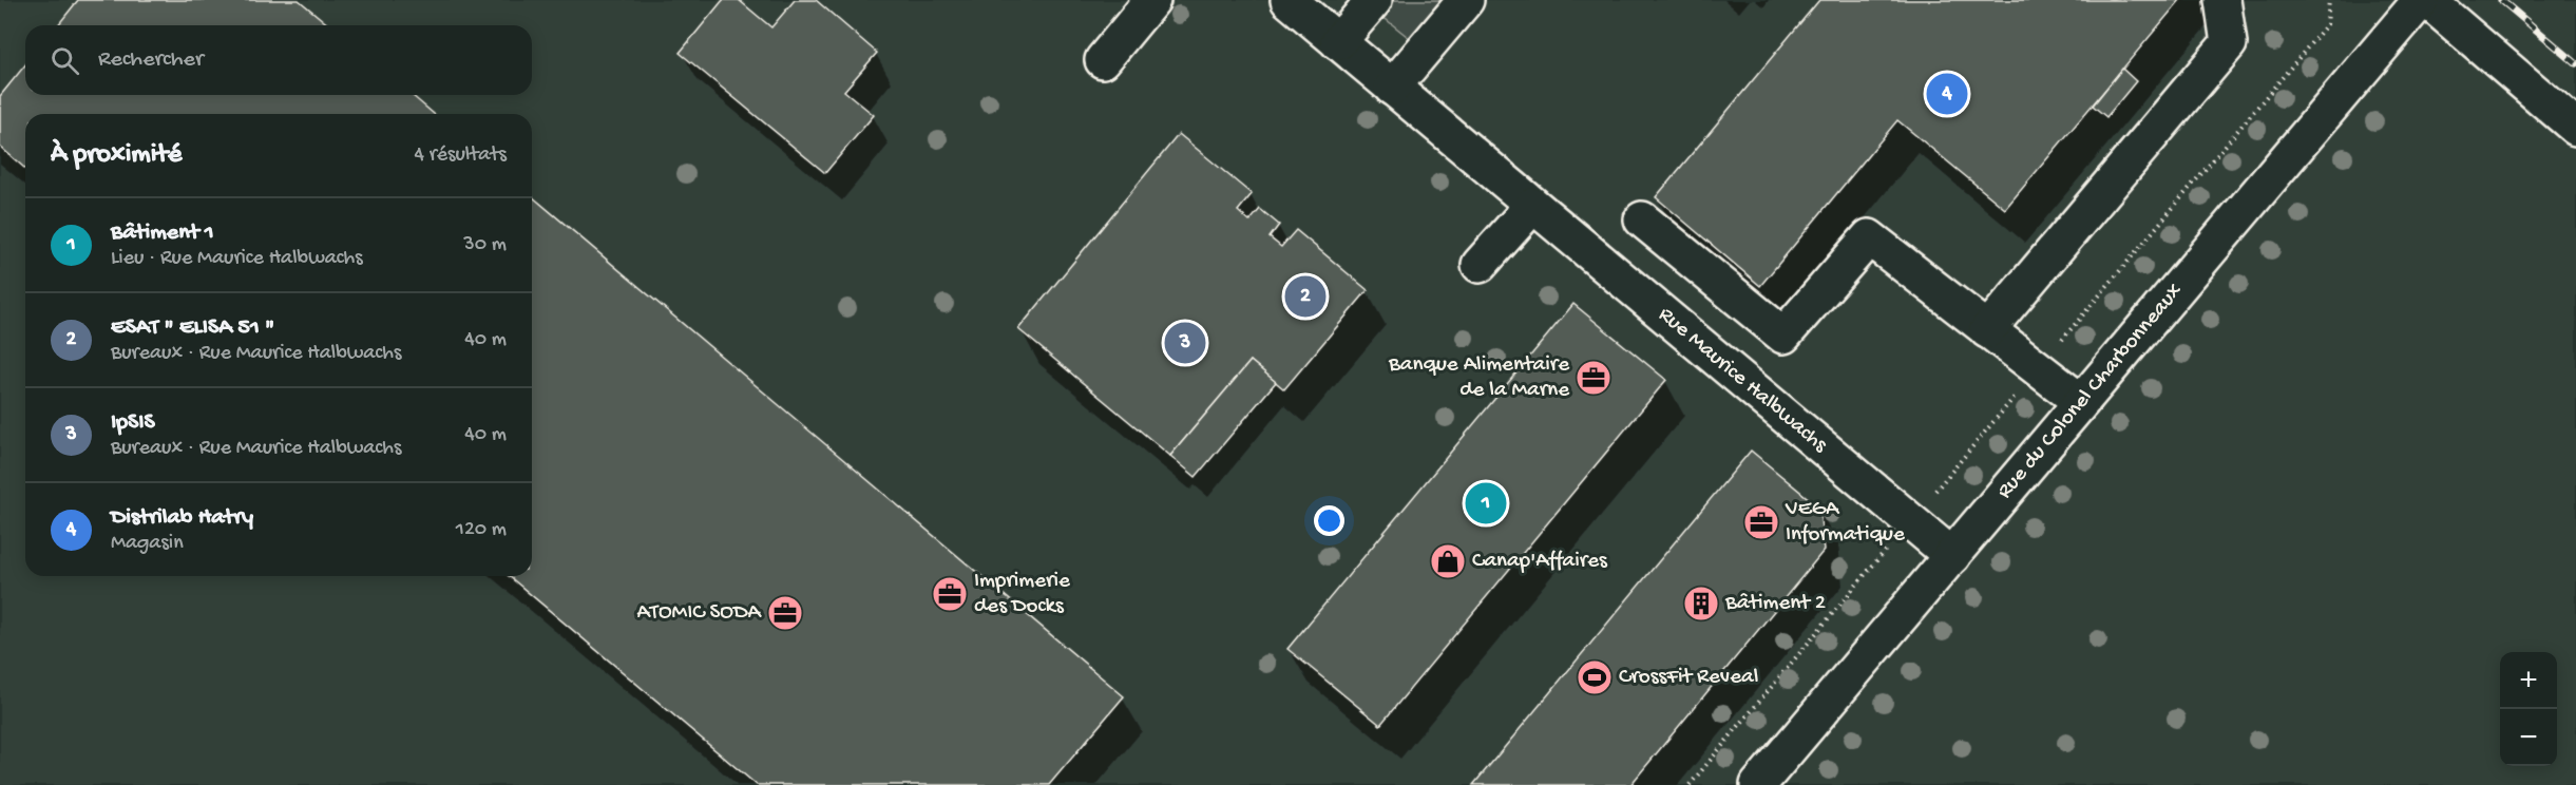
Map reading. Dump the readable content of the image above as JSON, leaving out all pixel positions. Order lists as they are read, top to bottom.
{
  "streets": {
    "street": ["Rue Maurice Halbwachs", "Rue du Colonel Charbonneaux"]
  },
  "crossings": [
    ["Rue Maurice Halbwachs", "Rue du Colonel Charbonneaux"]
  ],
  "places": {
    "office": [
      "Banque Alimentaire de la Marne",
      "VEGA Informatique",
      "Imprimerie des Docks",
      "ATOMIC SODA"
    ],
    "shop": ["Canap'Affaires"],
    "building": ["Bâtiment 2"],
    "sports": ["CrossFit Reveal"]
  },
  "page": {
    "search": "Rechercher",
    "pins": [
      "4",
      "2",
      "3",
      "1"
    ],
    "heading": ["À proximité", "4 résultats"],
    "list": [
      {
        "mark": "1",
        "name": "Bâtiment 1",
        "note": "Lieu · Rue Maurice Halbwachs",
        "value": "30 m"
      },
      {
        "mark": "2",
        "name": "ESAT \" ELISA 51 \"",
        "note": "Bureaux · Rue Maurice Halbwachs",
        "value": "40 m"
      },
      {
        "mark": "3",
        "name": "IpSIS",
        "note": "Bureaux · Rue Maurice Halbwachs",
        "value": "40 m"
      },
      {
        "mark": "4",
        "name": "Distrilab Hatry",
        "note": "Magasin",
        "value": "120 m"
      }
    ],
    "map_buttons": ["+", "−"]
  }
}
